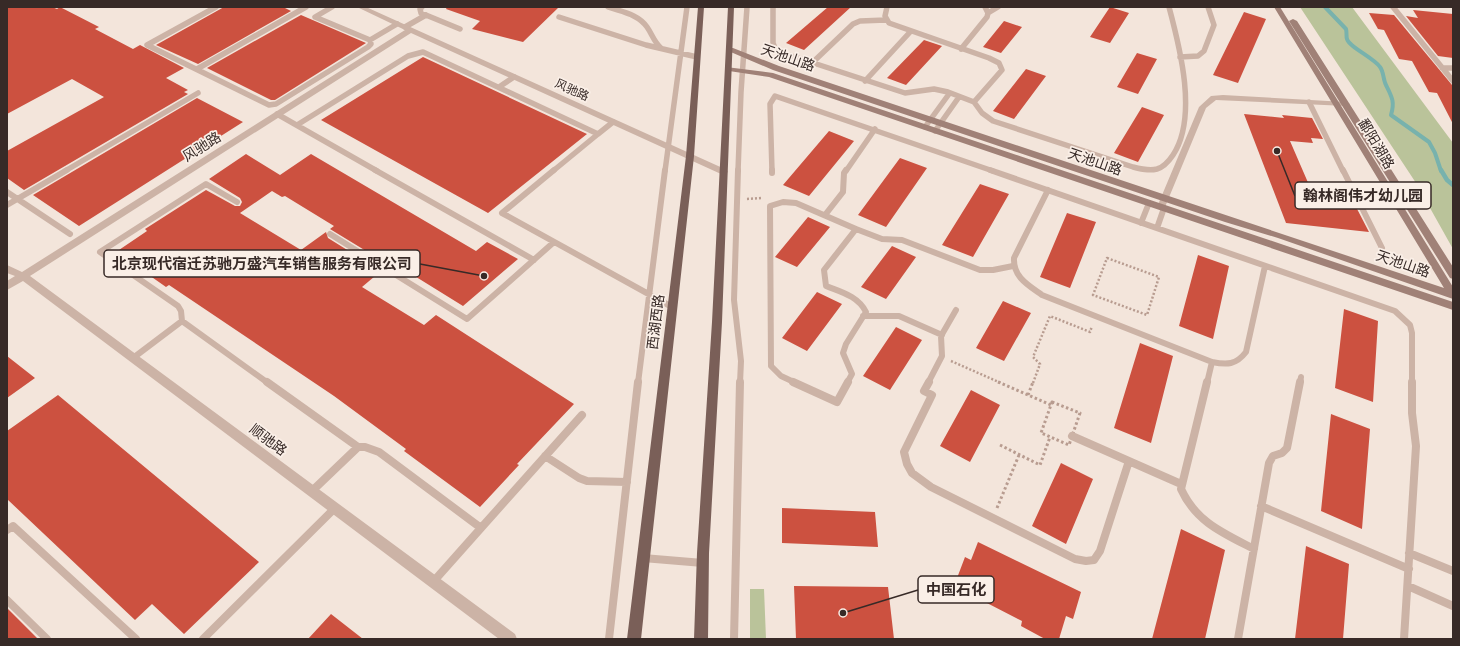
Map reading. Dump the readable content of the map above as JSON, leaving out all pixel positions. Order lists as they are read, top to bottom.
{
  "streets": {
    "main road": ["西湖西路"],
    "street": [
      "天池山路",
      "风驰路",
      "鄱阳湖路",
      "顺驰路"
    ]
  },
  "crossings": [
    ["天池山路", "鄱阳湖路"],
    ["风驰路", "西湖西路"],
    ["风驰路", "顺驰路"]
  ],
  "places": ["翰林阁伟才幼儿园", "北京现代宿迁苏驰万盛汽车销售服务有限公司", "中国石化"]
}
